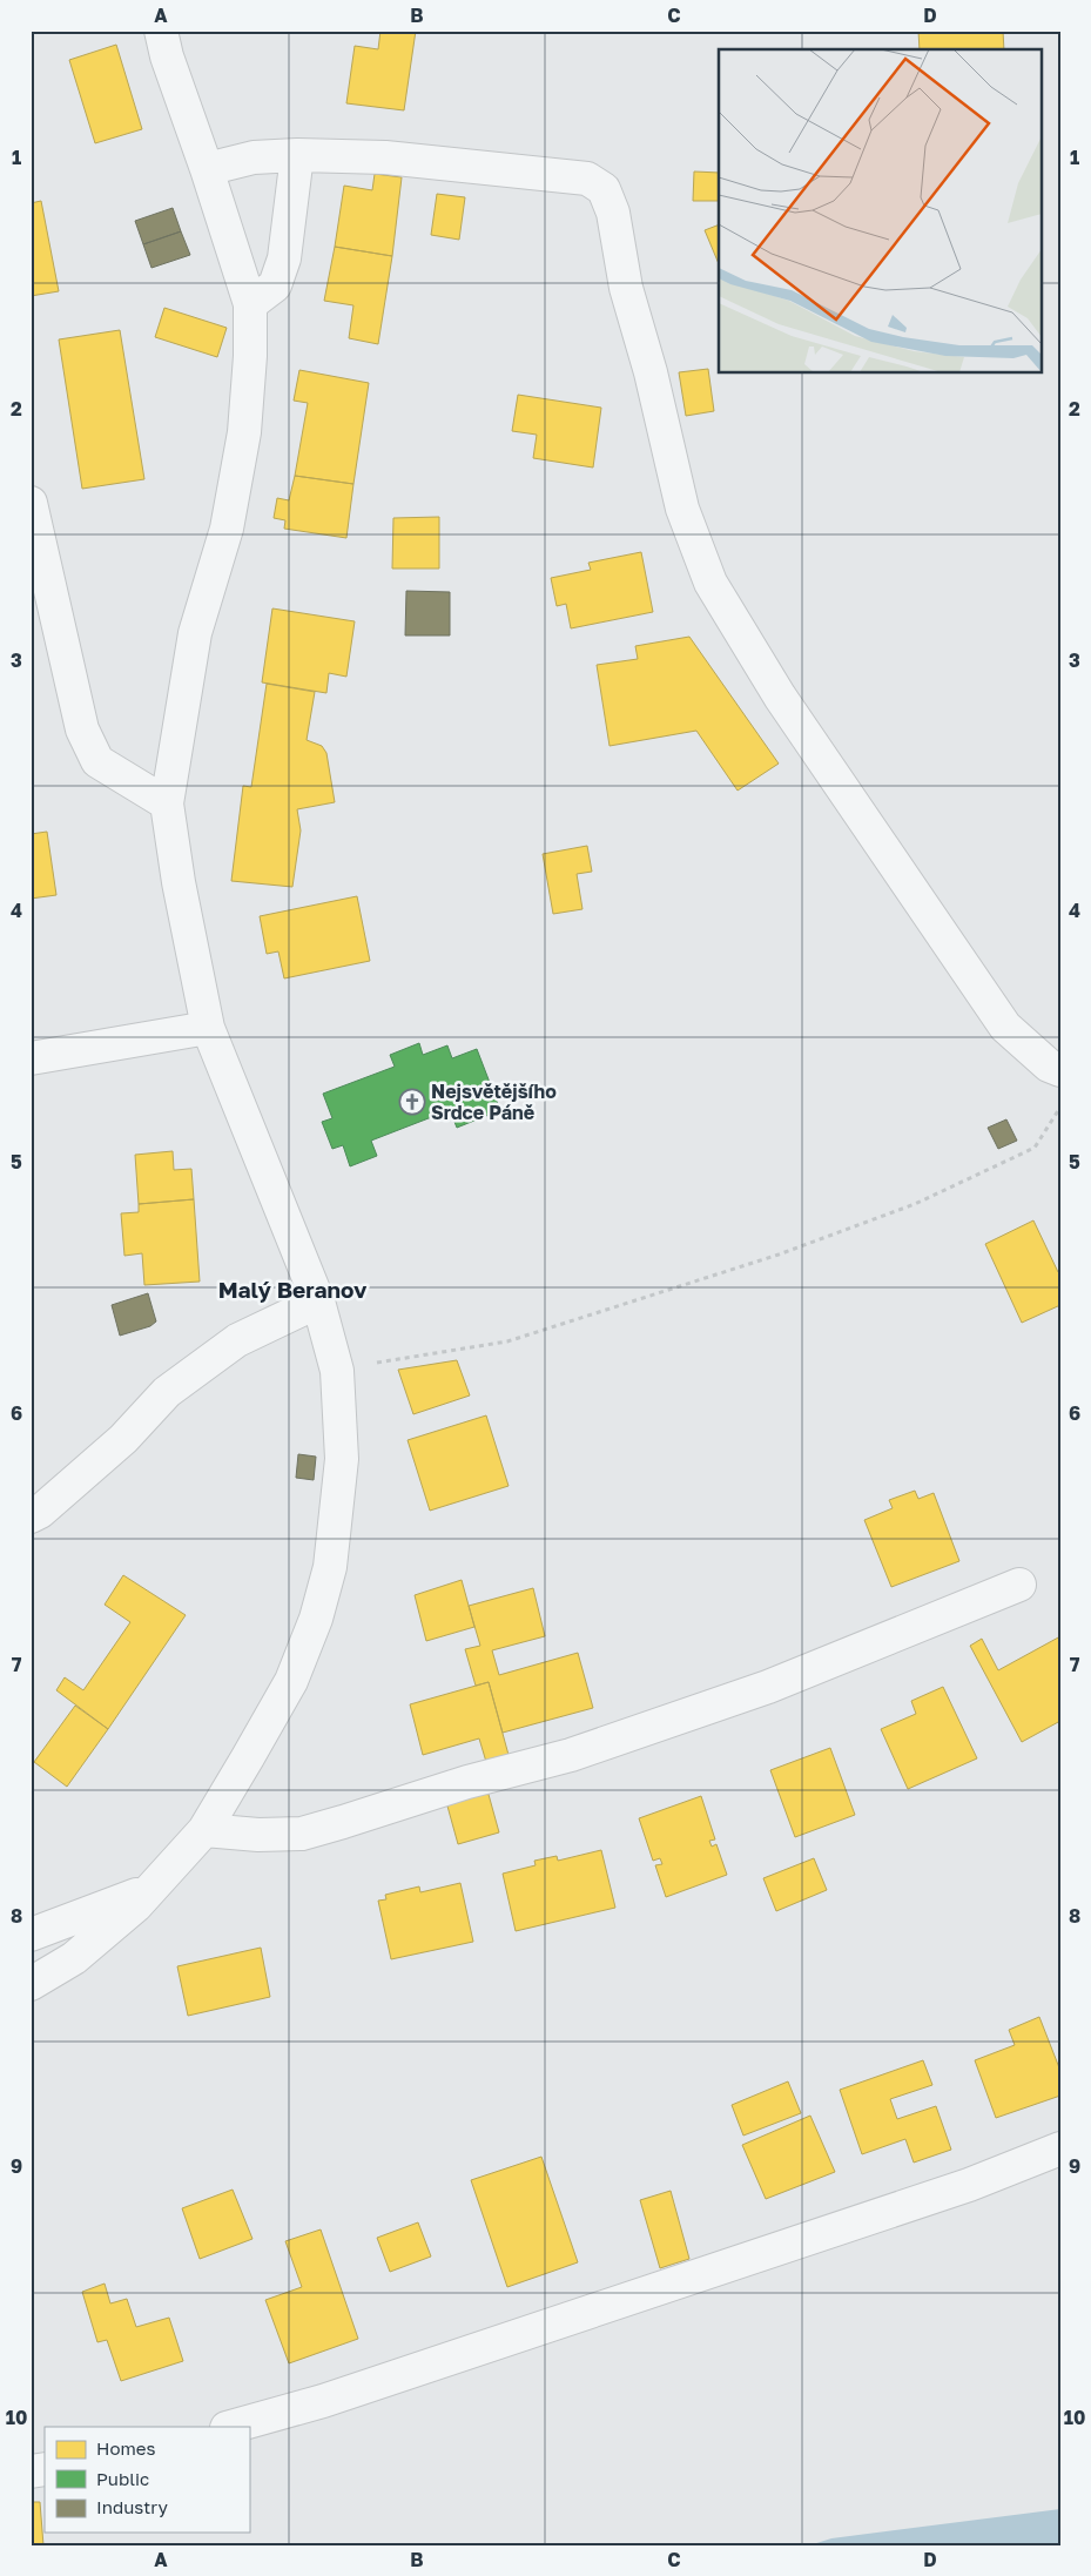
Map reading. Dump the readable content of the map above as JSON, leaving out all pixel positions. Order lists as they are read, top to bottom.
{
  "districts": ["Malý Beranov"],
  "places": {
    "church": ["Nejsvětějšího Srdce Páně"]
  },
  "legend": ["Homes", "Public", "Industry"],
  "grid": {
    "columns": [
      "A",
      "B",
      "C",
      "D"
    ],
    "rows": [
      "1",
      "2",
      "3",
      "4",
      "5",
      "6",
      "7",
      "8",
      "9",
      "10"
    ]
  }
}
